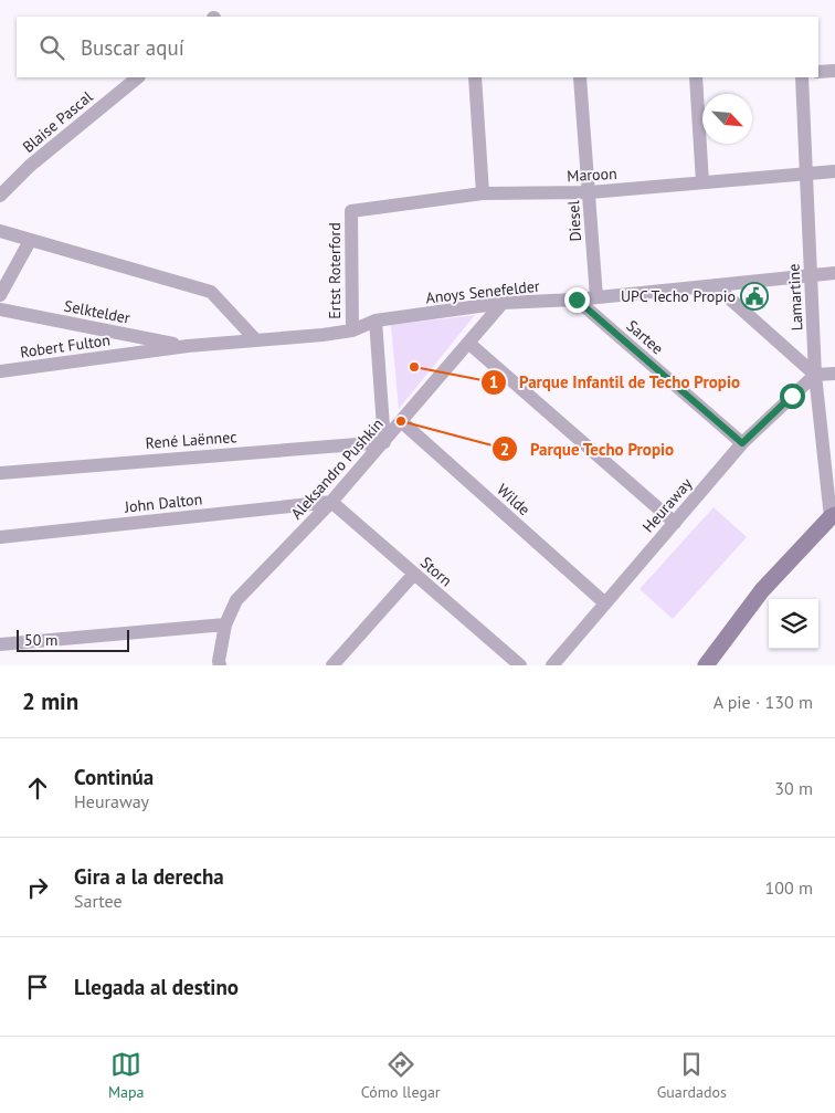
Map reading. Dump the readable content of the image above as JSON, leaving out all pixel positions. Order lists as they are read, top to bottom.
{
  "streets": {
    "street": [
      "Blaise Pascal",
      "Maroon",
      "Diesel",
      "Ertst Roterford",
      "Anoys Senefelder",
      "Lamartine",
      "Selktelder",
      "Sartee",
      "Robert Fulton",
      "René Laënnec",
      "Aleksandro Pushkin",
      "Wilde",
      "John Dalton",
      "Heuraway",
      "Storn"
    ]
  },
  "crossings": [
    ["Maroon", "Diesel"],
    ["Maroon", "Ertst Roterford"],
    ["Maroon", "Lamartine"],
    ["Diesel", "Anoys Senefelder"],
    ["Ertst Roterford", "Anoys Senefelder"],
    ["Anoys Senefelder", "Lamartine"],
    ["Anoys Senefelder", "Selktelder"],
    ["Anoys Senefelder", "Sartee"],
    ["Anoys Senefelder", "Robert Fulton"],
    ["Anoys Senefelder", "Aleksandro Pushkin"],
    ["Lamartine", "Heuraway"],
    ["Sartee", "Heuraway"],
    ["René Laënnec", "Aleksandro Pushkin"],
    ["Aleksandro Pushkin", "Wilde"],
    ["Aleksandro Pushkin", "John Dalton"],
    ["Aleksandro Pushkin", "Storn"],
    ["Wilde", "Heuraway"],
    ["John Dalton", "Storn"]
  ],
  "places": {
    "public building": ["UPC Techo Propio"],
    "other": ["Parque Infantil de Techo Propio", "Parque Techo Propio"]
  },
  "scale_bar": "50 m",
  "north": "bottom right",
  "page": {
    "search": "Buscar aquí",
    "scale": "50 m",
    "heading": ["2 min", "A pie · 130 m"],
    "list": [
      ["Continúa", "Heuraway", "30 m"],
      ["Gira a la derecha", "Sartee", "100 m"],
      "Llegada al destino"
    ],
    "nav": ["Mapa", "Cómo llegar", "Guardados"]
  }
}
